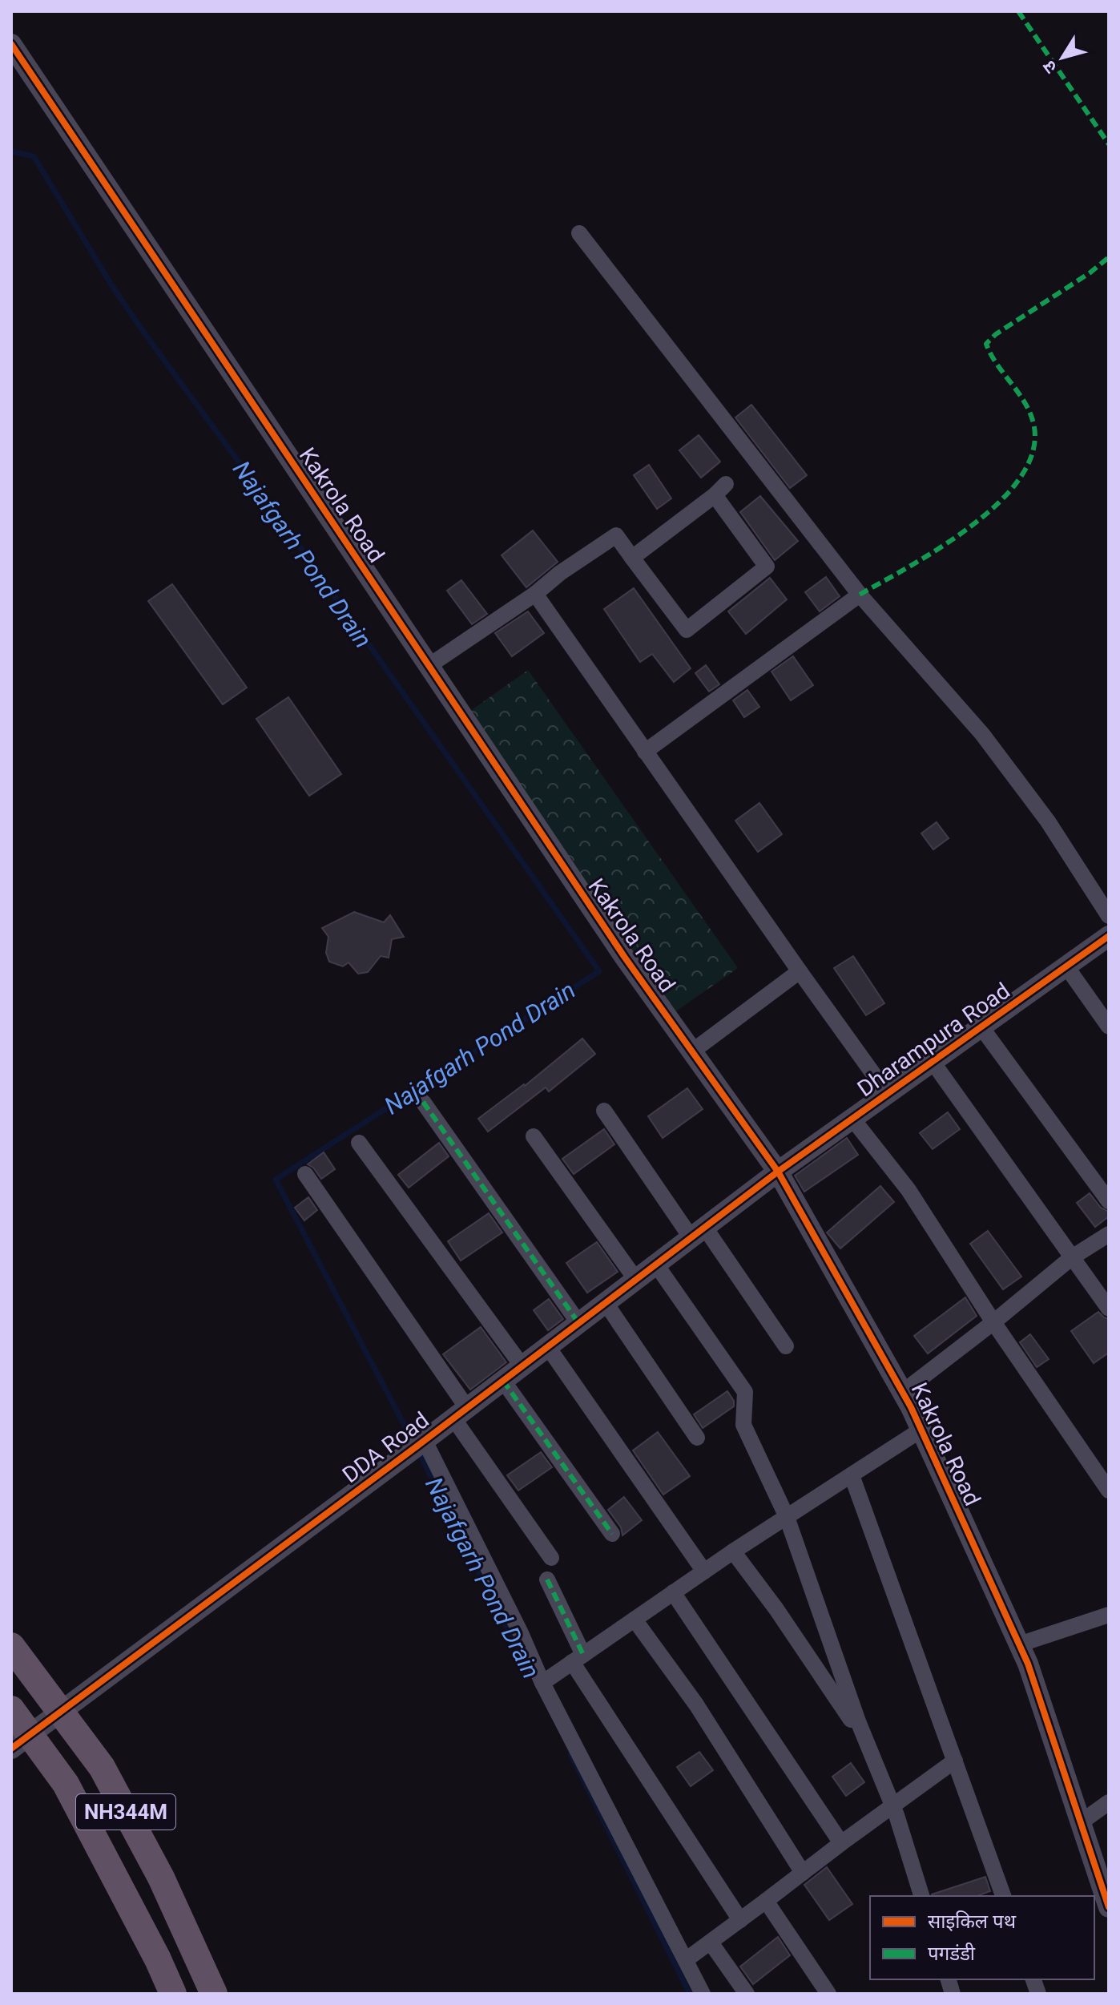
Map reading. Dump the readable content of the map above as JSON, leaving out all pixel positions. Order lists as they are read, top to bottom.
{
  "streets": {
    "highway": ["NH344M"],
    "street": ["Kakrola Road", "Dharampura Road", "DDA Road"]
  },
  "crossings": [
    ["Kakrola Road", "Dharampura Road"],
    ["Kakrola Road", "DDA Road"],
    ["Dharampura Road", "DDA Road"]
  ],
  "water": ["Najafgarh Pond Drain"],
  "legend": ["साइकिल पथ", "पगडंडी"],
  "north": "bottom left"
}
